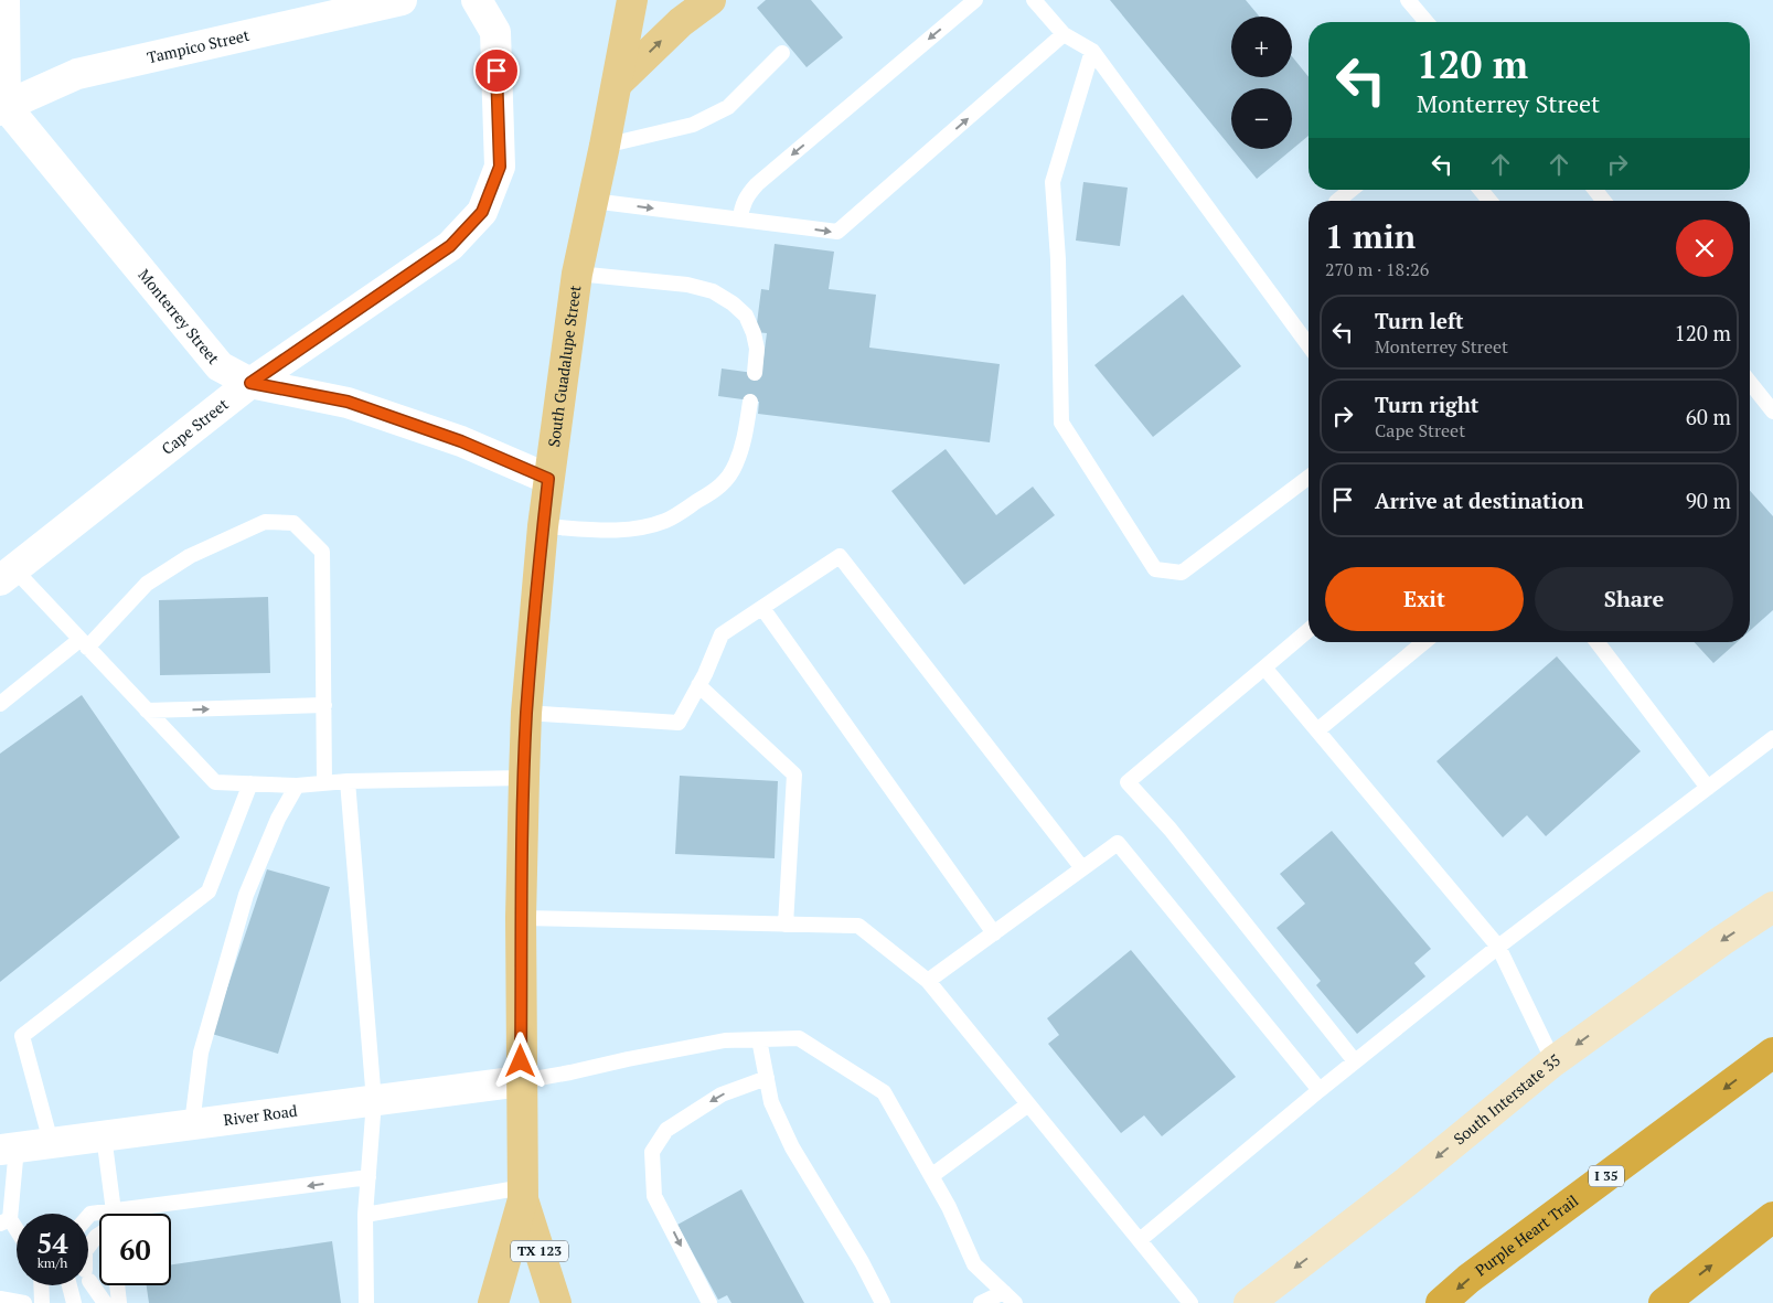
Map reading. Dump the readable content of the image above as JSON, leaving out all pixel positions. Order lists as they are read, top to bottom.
{
  "streets": {
    "highway": ["I 35", "Purple Heart Trail"],
    "main road": ["South Guadalupe Street", "South Interstate 35", "TX 123"],
    "street": [
      "Tampico Street",
      "Monterrey Street",
      "Cape Street",
      "River Road"
    ]
  },
  "crossings": [
    ["Tampico Street", "Monterrey Street"],
    ["Monterrey Street", "South Guadalupe Street"],
    ["Monterrey Street", "Cape Street"],
    ["South Guadalupe Street", "River Road"]
  ],
  "one_way": ["South Interstate 35"],
  "page": {
    "map_buttons": ["+", "−"],
    "turn": ["120 m", "Monterrey Street"],
    "heading": ["1 min", "270 m · 18:26"],
    "list": [
      {
        "name": "Turn left",
        "note": "Monterrey Street",
        "value": "120 m"
      },
      {
        "name": "Turn right",
        "note": "Cape Street",
        "value": "60 m"
      },
      {
        "name": "Arrive at destination",
        "value": "90 m"
      }
    ],
    "buttons": ["Exit", "Share"],
    "speed": "54 km/h",
    "limit": "60"
  }
}
